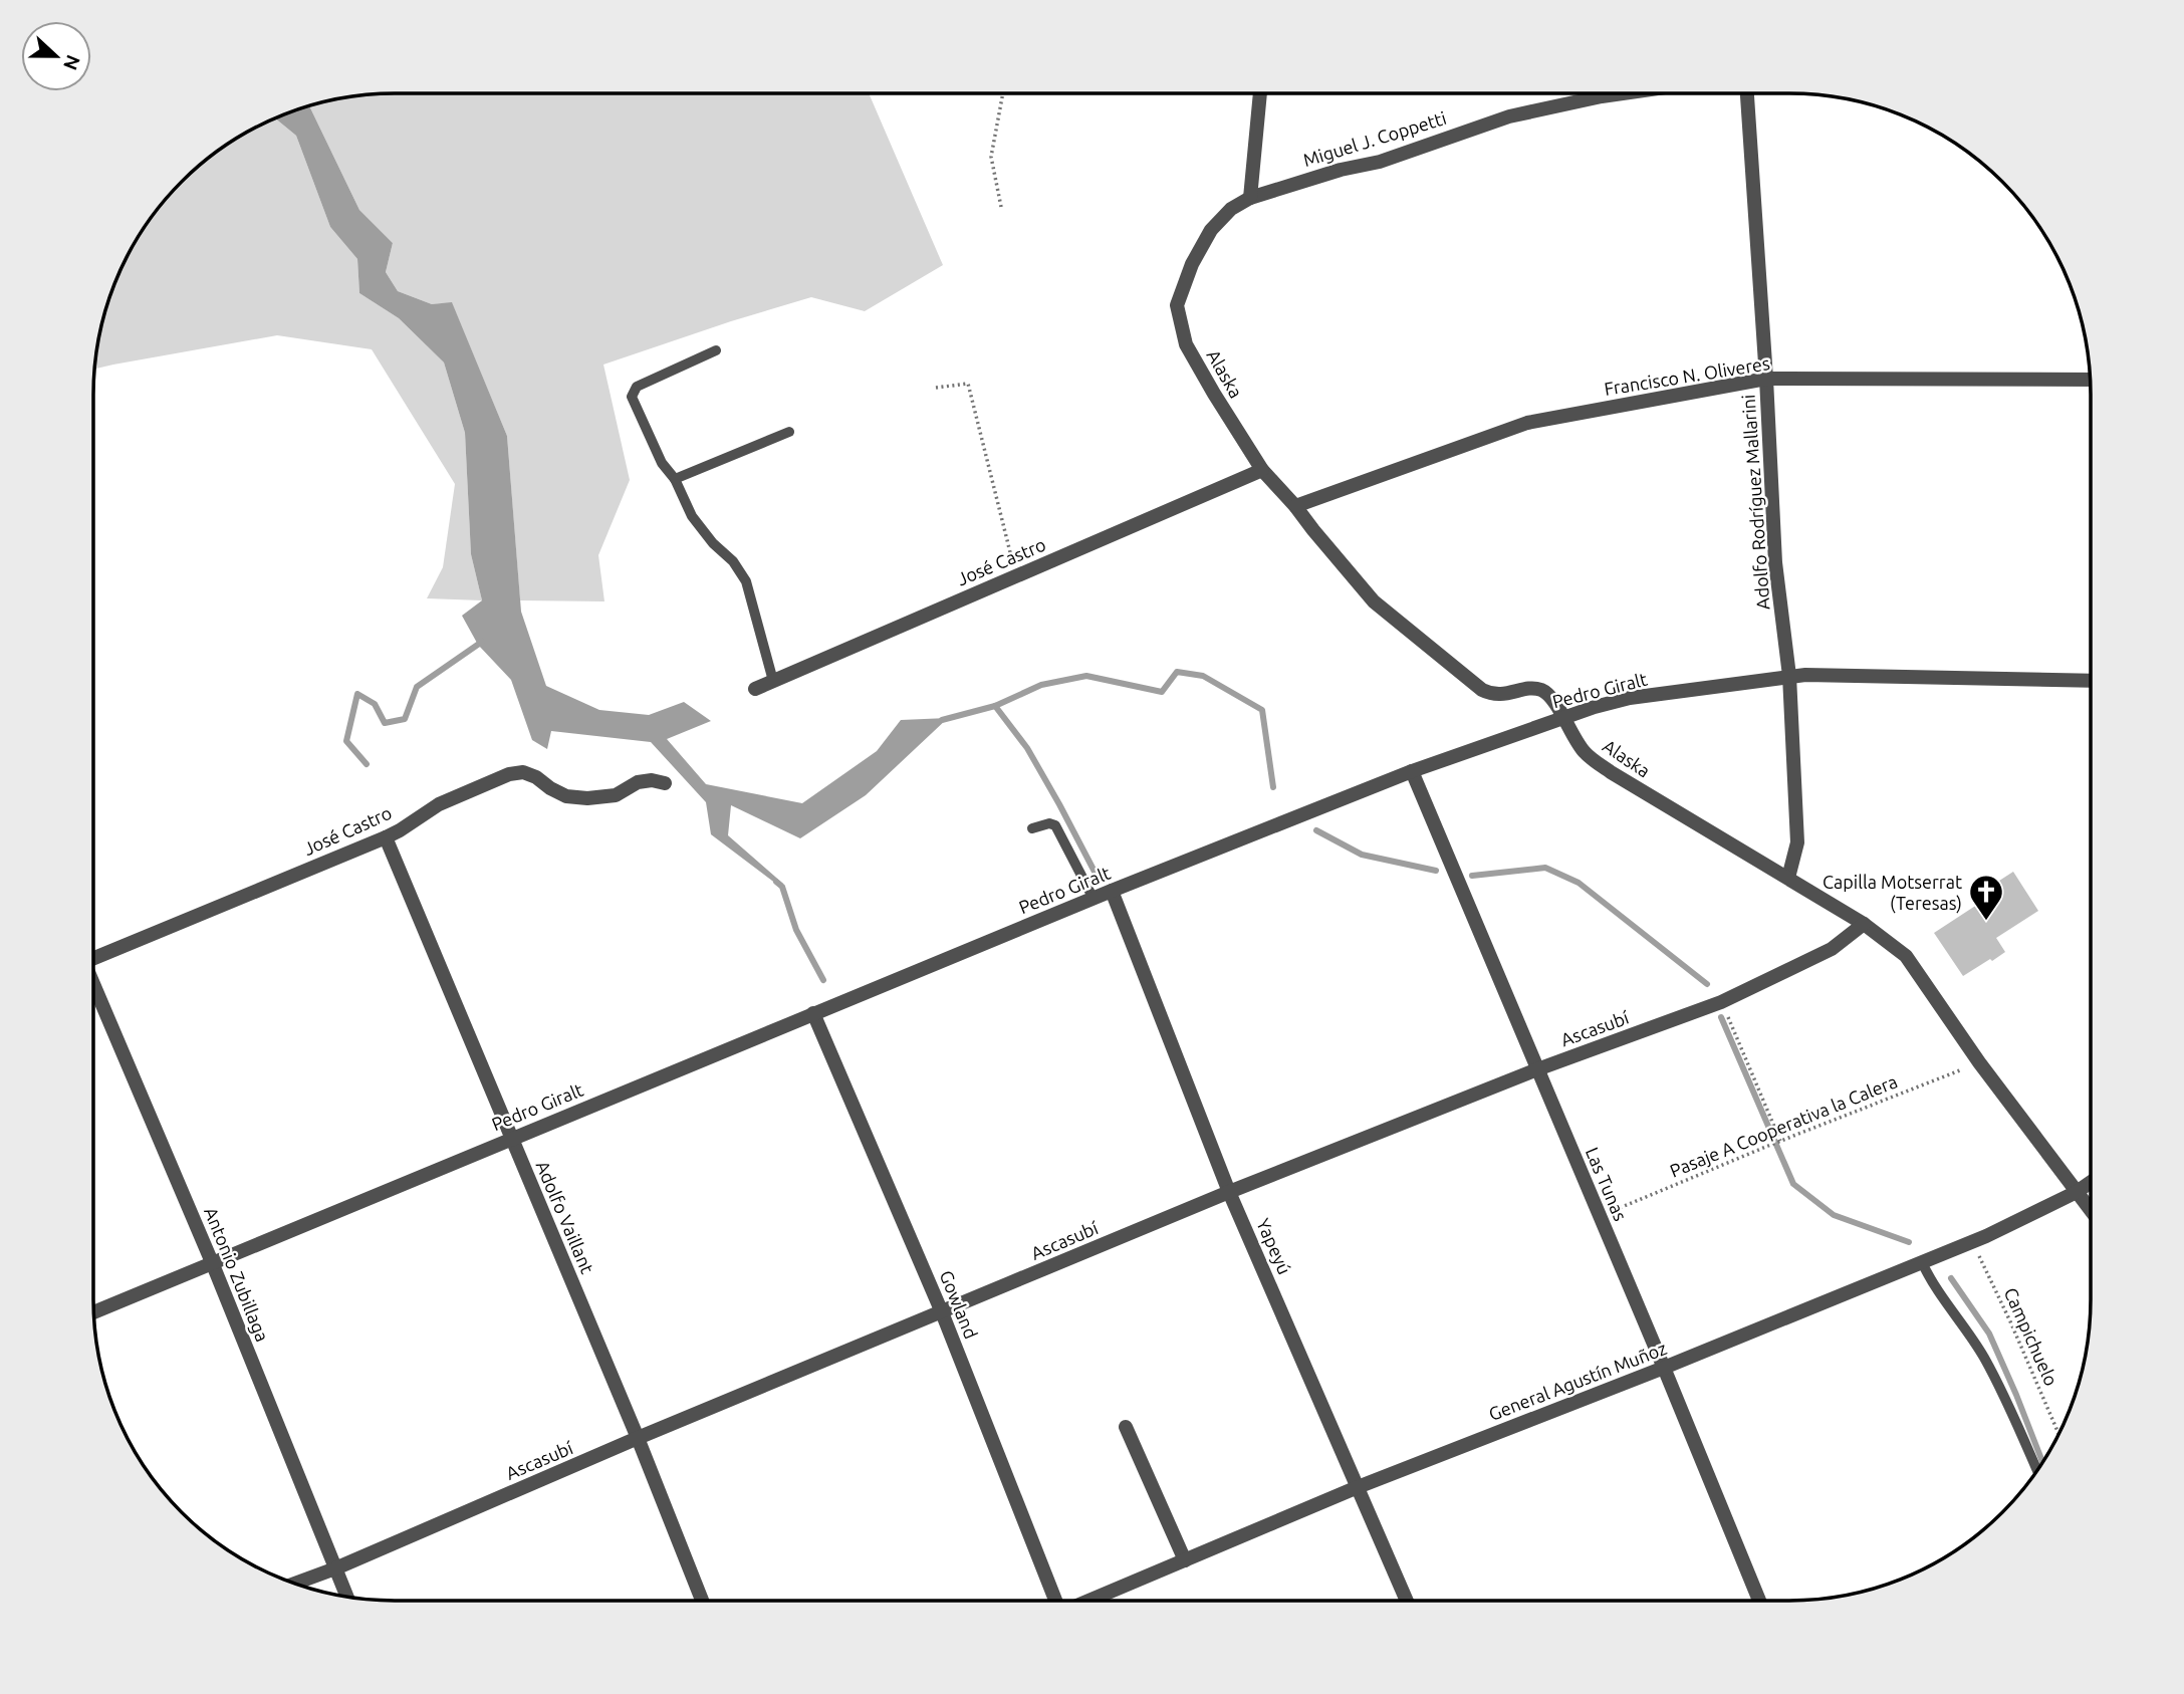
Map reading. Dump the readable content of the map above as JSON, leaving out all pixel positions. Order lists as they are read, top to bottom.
{
  "streets": {
    "street": [
      "Miguel J. Coppetti",
      "Alaska",
      "Francisco N. Oliveres",
      "Adolfo Rodríguez Mallarini",
      "José Castro",
      "Pedro Giralt",
      "Ascasubí",
      "Las Tunas",
      "Adolfo Vaillant",
      "Yapeyú",
      "Antonio Zubillaga",
      "Gowland",
      "General Agustín Muñoz"
    ],
    "path": ["Pasaje A Cooperativa la Calera", "Campichuelo"]
  },
  "crossings": [
    ["Miguel J. Coppetti", "Alaska"],
    ["Alaska", "Francisco N. Oliveres"],
    ["Alaska", "Adolfo Rodríguez Mallarini"],
    ["Alaska", "José Castro"],
    ["Alaska", "Pedro Giralt"],
    ["Alaska", "Ascasubí"],
    ["Alaska", "Pasaje A Cooperativa la Calera"],
    ["Alaska", "General Agustín Muñoz"],
    ["Francisco N. Oliveres", "Adolfo Rodríguez Mallarini"],
    ["Adolfo Rodríguez Mallarini", "Pedro Giralt"],
    ["José Castro", "Adolfo Vaillant"],
    ["Pedro Giralt", "Las Tunas"],
    ["Pedro Giralt", "Adolfo Vaillant"],
    ["Pedro Giralt", "Yapeyú"],
    ["Pedro Giralt", "Antonio Zubillaga"],
    ["Pedro Giralt", "Gowland"],
    ["Ascasubí", "Las Tunas"],
    ["Ascasubí", "Adolfo Vaillant"],
    ["Ascasubí", "Yapeyú"],
    ["Ascasubí", "Antonio Zubillaga"],
    ["Ascasubí", "Gowland"],
    ["Pasaje A Cooperativa la Calera", "Las Tunas"],
    ["Las Tunas", "General Agustín Muñoz"],
    ["Yapeyú", "General Agustín Muñoz"],
    ["Campichuelo", "General Agustín Muñoz"]
  ],
  "places": {
    "church": ["Capilla Motserrat (Teresas)"]
  },
  "north": "right"
}
